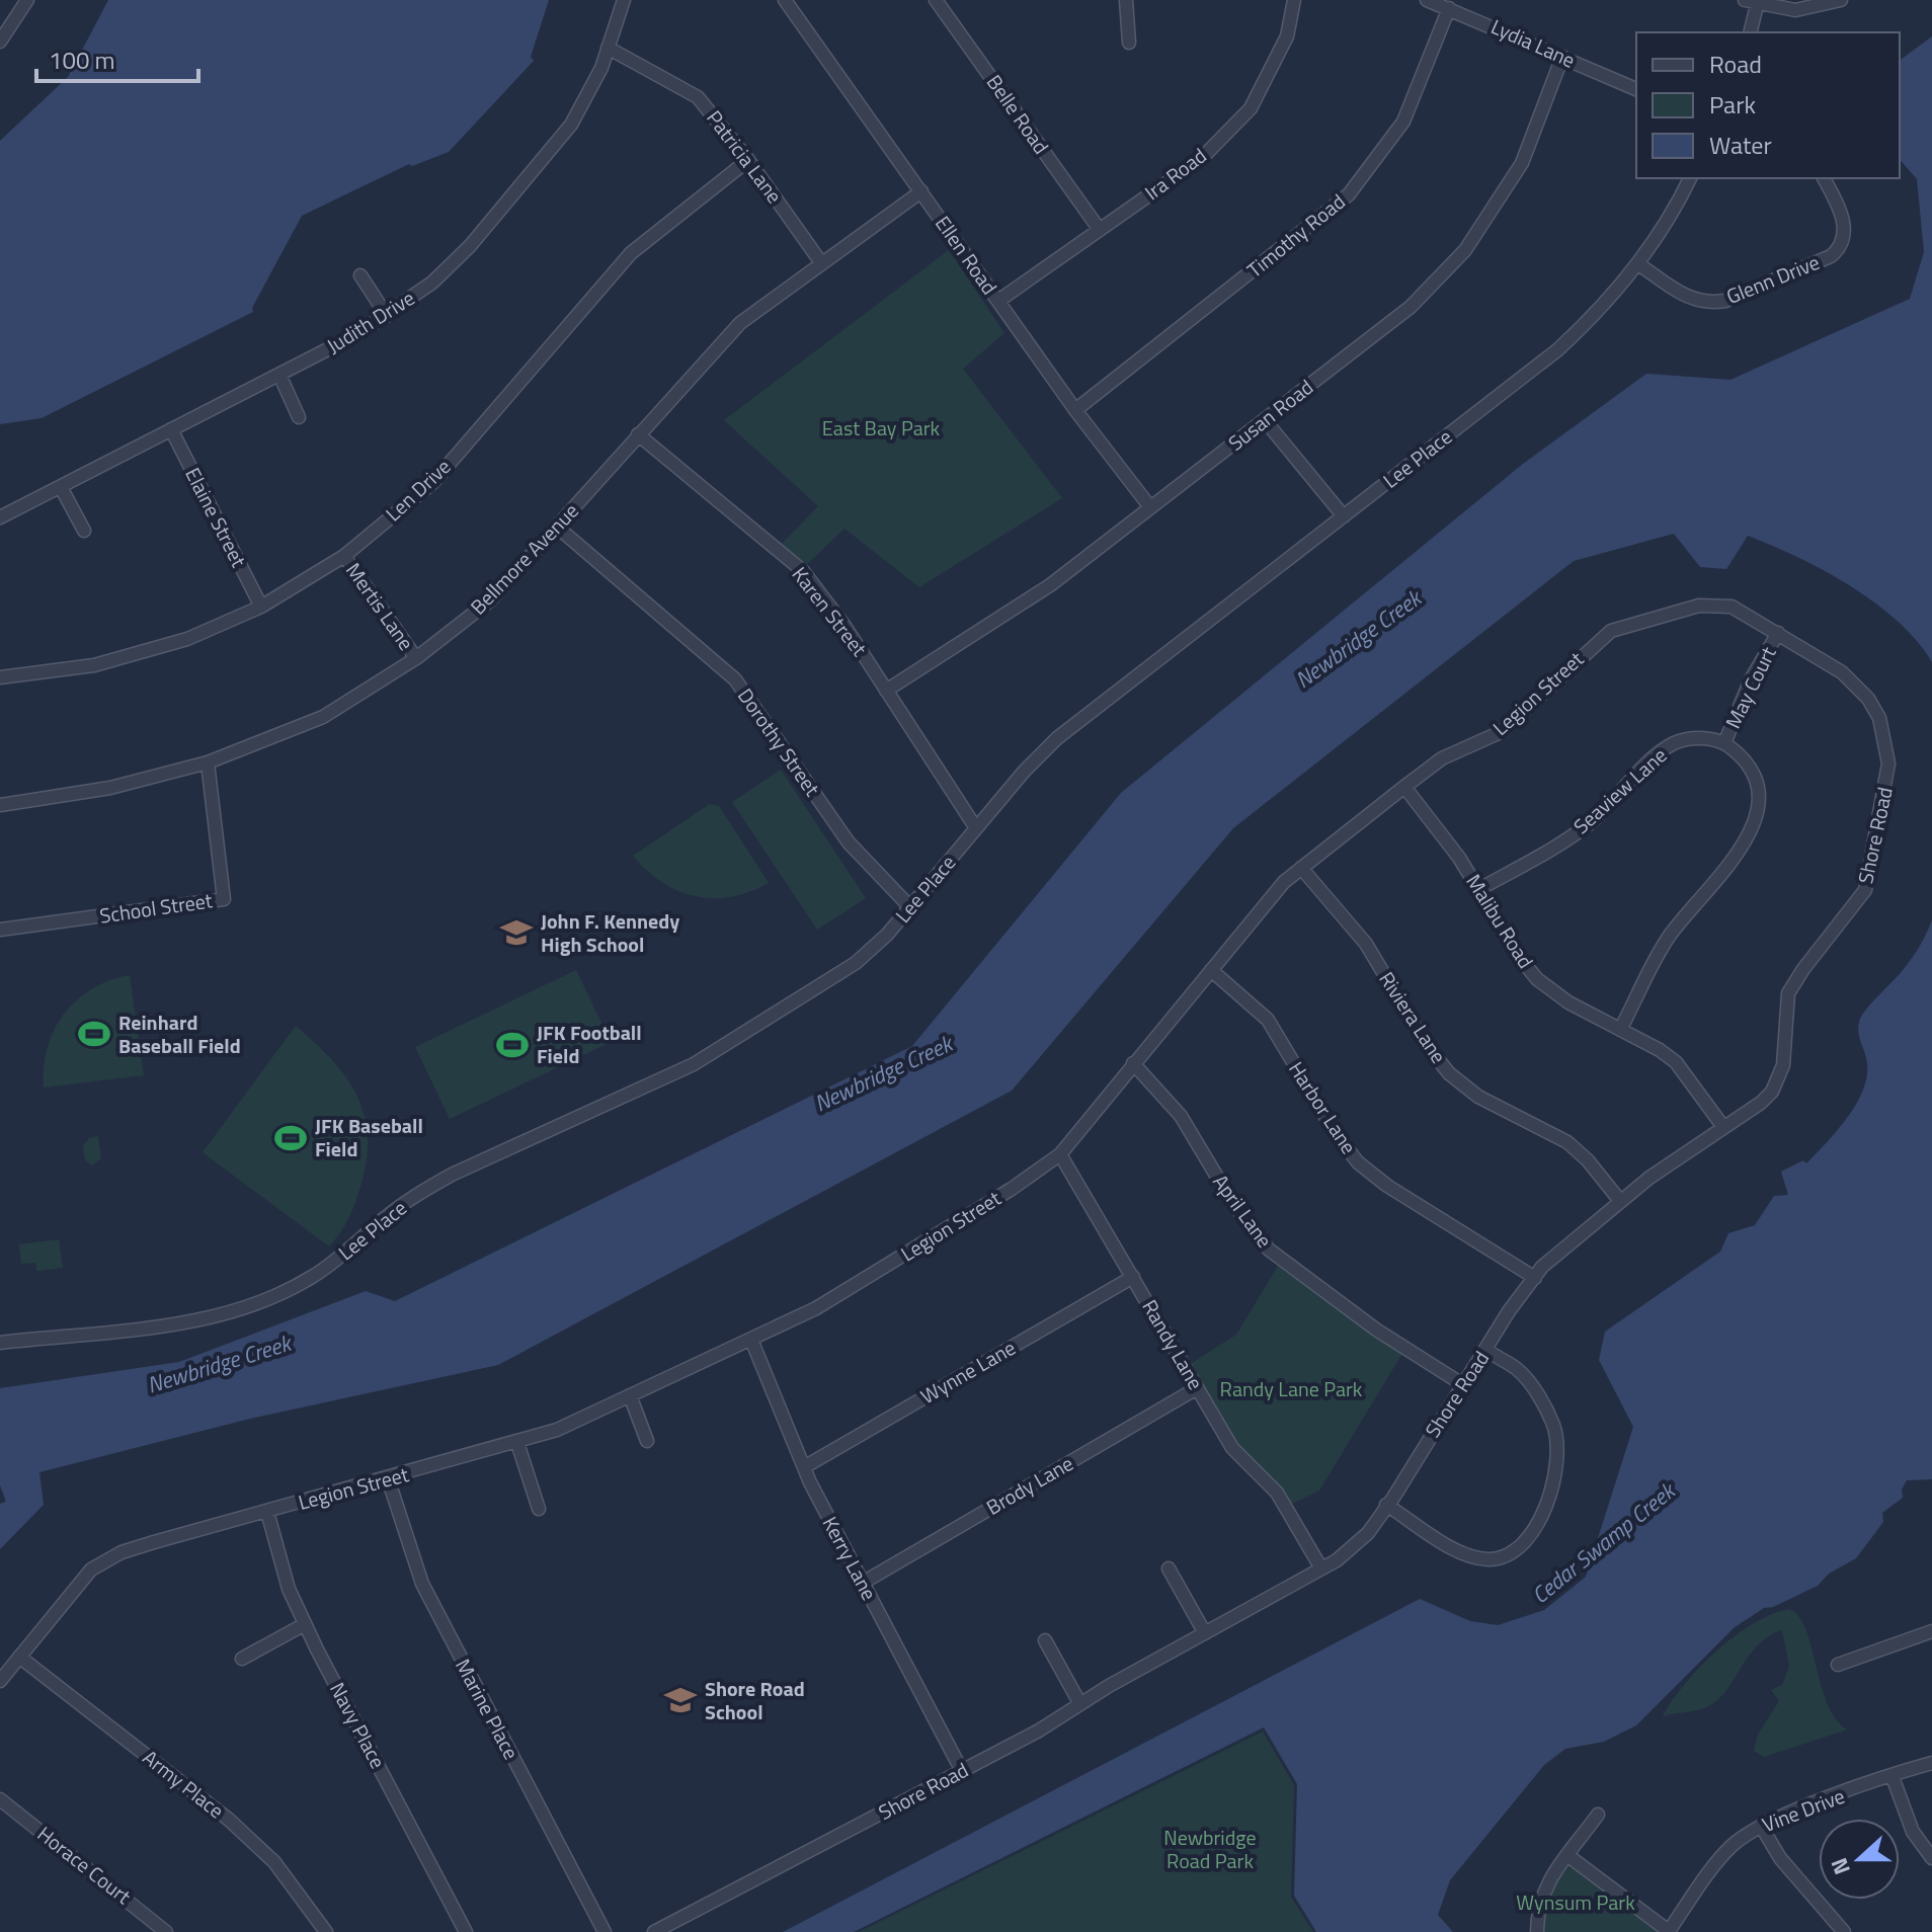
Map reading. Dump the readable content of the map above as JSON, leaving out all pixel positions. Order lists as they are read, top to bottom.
{
  "streets": {
    "street": [
      "Lydia Lane",
      "Belle Road",
      "Patricia Lane",
      "Ira Road",
      "Timothy Road",
      "Ellen Road",
      "Glenn Drive",
      "Judith Drive",
      "Susan Road",
      "Lee Place",
      "Len Drive",
      "Elaine Street",
      "Bellmore Avenue",
      "Mertis Lane",
      "Karen Street",
      "May Court",
      "Legion Street",
      "Dorothy Street",
      "Seaview Lane",
      "Shore Road",
      "School Street",
      "Malibu Road",
      "Riviera Lane",
      "Harbor Lane",
      "April Lane",
      "Randy Lane",
      "Wynne Lane",
      "Brody Lane",
      "Kerry Lane",
      "Marine Place",
      "Navy Place",
      "Army Place",
      "Vine Drive",
      "Horace Court"
    ]
  },
  "crossings": [
    ["Lydia Lane", "Timothy Road"],
    ["Lydia Lane", "Susan Road"],
    ["Belle Road", "Ira Road"],
    ["Patricia Lane", "Judith Drive"],
    ["Patricia Lane", "Len Drive"],
    ["Patricia Lane", "Bellmore Avenue"],
    ["Ira Road", "Ellen Road"],
    ["Timothy Road", "Ellen Road"],
    ["Ellen Road", "Susan Road"],
    ["Ellen Road", "Bellmore Avenue"],
    ["Glenn Drive", "Lee Place"],
    ["Judith Drive", "Elaine Street"],
    ["Susan Road", "Karen Street"],
    ["Lee Place", "Karen Street"],
    ["Lee Place", "Dorothy Street"],
    ["Len Drive", "Elaine Street"],
    ["Len Drive", "Mertis Lane"],
    ["Bellmore Avenue", "Mertis Lane"],
    ["Bellmore Avenue", "Karen Street"],
    ["Bellmore Avenue", "Dorothy Street"],
    ["Bellmore Avenue", "School Street"],
    ["May Court", "Legion Street"],
    ["May Court", "Seaview Lane"],
    ["May Court", "Shore Road"],
    ["Legion Street", "Shore Road"],
    ["Legion Street", "Malibu Road"],
    ["Legion Street", "Riviera Lane"],
    ["Legion Street", "Harbor Lane"],
    ["Legion Street", "April Lane"],
    ["Legion Street", "Randy Lane"],
    ["Legion Street", "Kerry Lane"],
    ["Legion Street", "Marine Place"],
    ["Legion Street", "Navy Place"],
    ["Legion Street", "Army Place"],
    ["Seaview Lane", "Malibu Road"],
    ["Shore Road", "Malibu Road"],
    ["Shore Road", "Riviera Lane"],
    ["Shore Road", "Harbor Lane"],
    ["Shore Road", "April Lane"],
    ["Shore Road", "Randy Lane"],
    ["Shore Road", "Kerry Lane"],
    ["Randy Lane", "Wynne Lane"],
    ["Randy Lane", "Brody Lane"],
    ["Wynne Lane", "Kerry Lane"],
    ["Brody Lane", "Kerry Lane"]
  ],
  "water": ["Newbridge Creek", "Cedar Swamp Creek"],
  "parks": [
    "East Bay Park",
    "Randy Lane Park",
    "Newbridge Road Park",
    "Wynsum Park"
  ],
  "places": {
    "school or university": ["John F. Kennedy High School", "Shore Road School"],
    "sports": ["Reinhard Baseball Field", "JFK Football Field", "JFK Baseball Field"]
  },
  "legend": ["Road", "Park", "Water"],
  "scale_bar": "100 m",
  "north": "left"
}
